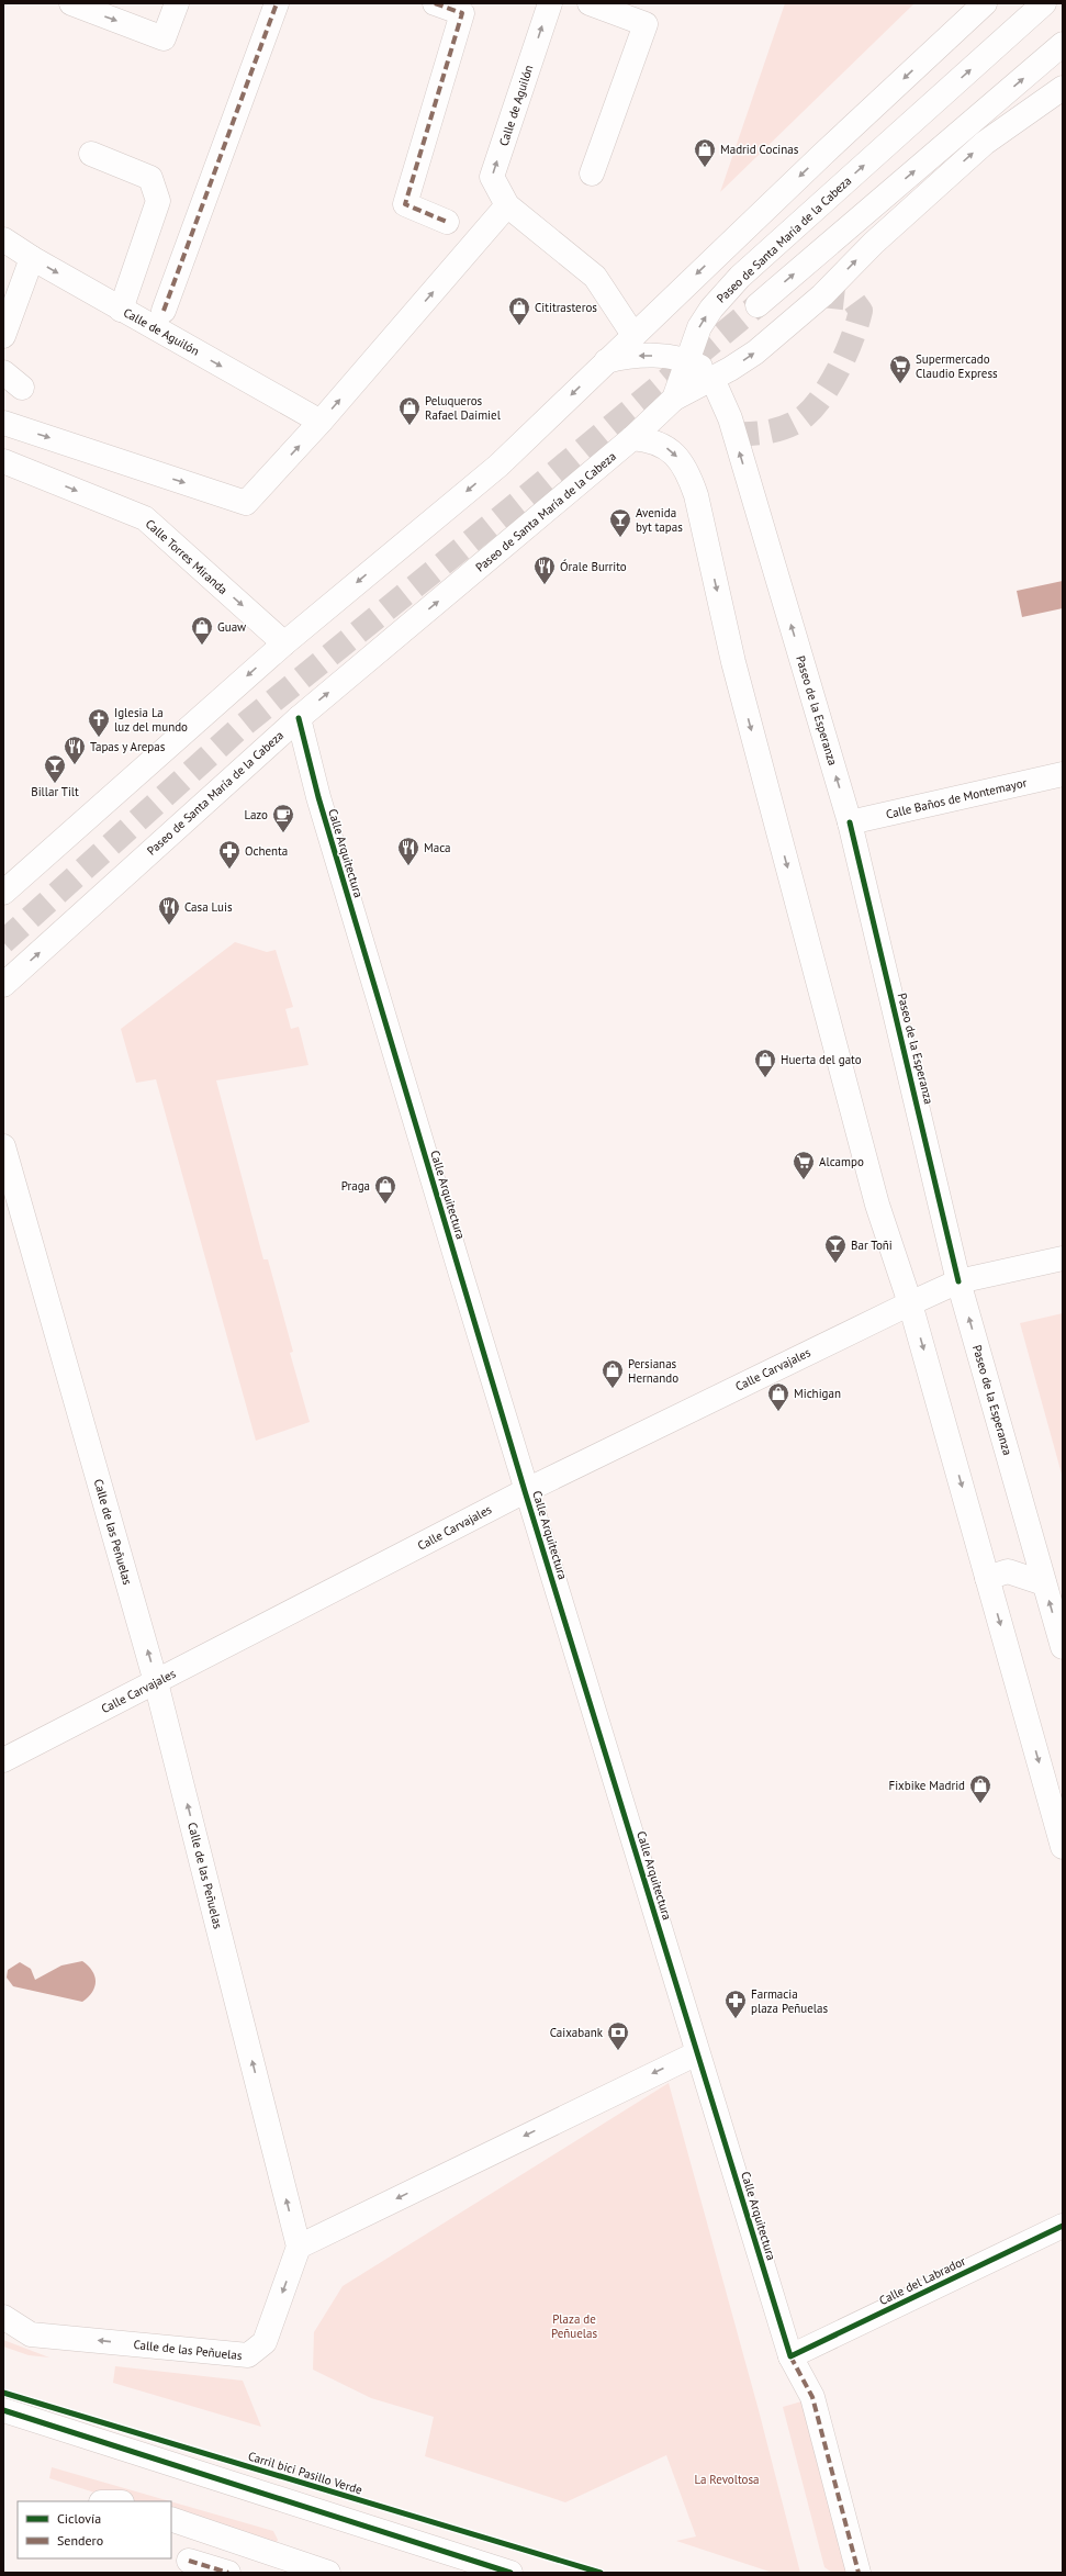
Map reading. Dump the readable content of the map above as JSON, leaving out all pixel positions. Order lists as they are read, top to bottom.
{
  "streets": {
    "street": [
      "Calle de Aguilón",
      "Paseo de Santa María de la Cabeza",
      "Calle Torres Miranda",
      "Paseo de la Esperanza",
      "Calle Baños de Montemayor",
      "Calle Arquitectura",
      "Calle Carvajales",
      "Calle de las Peñuelas",
      "Calle del Labrador"
    ],
    "cycle path": ["Carril bici Pasillo Verde"]
  },
  "crossings": [
    ["Paseo de Santa María de la Cabeza", "Calle Arquitectura"],
    ["Paseo de la Esperanza", "Calle Baños de Montemayor"],
    ["Paseo de la Esperanza", "Calle Carvajales"],
    ["Calle Arquitectura", "Calle Carvajales"],
    ["Calle Arquitectura", "Calle del Labrador"],
    ["Calle Carvajales", "Calle de las Peñuelas"]
  ],
  "one_way": ["Calle Torres Miranda"],
  "parks": ["Plaza de Peñuelas", "La Revoltosa"],
  "places": {
    "shop": [
      "Madrid Cocinas",
      "Cititrasteros",
      "Peluqueros Rafael Daimiel",
      "Guaw",
      "Huerta del gato",
      "Praga",
      "Persianas Hernando",
      "Michigan",
      "Fixbike Madrid"
    ],
    "supermarket": ["Supermercado Claudio Express", "Alcampo"],
    "bar": ["Avenida byt tapas", "Billar Tilt", "Bar Toñi"],
    "restaurant": [
      "Órale Burrito",
      "Tapas y Arepas",
      "Maca",
      "Casa Luis"
    ],
    "church": ["Iglesia La luz del mundo"],
    "cafe": ["Lazo"],
    "pharmacy": ["Ochenta", "Farmacia plaza Peñuelas"],
    "bank": ["Caixabank"]
  },
  "legend": ["Ciclovía", "Sendero"]
}
